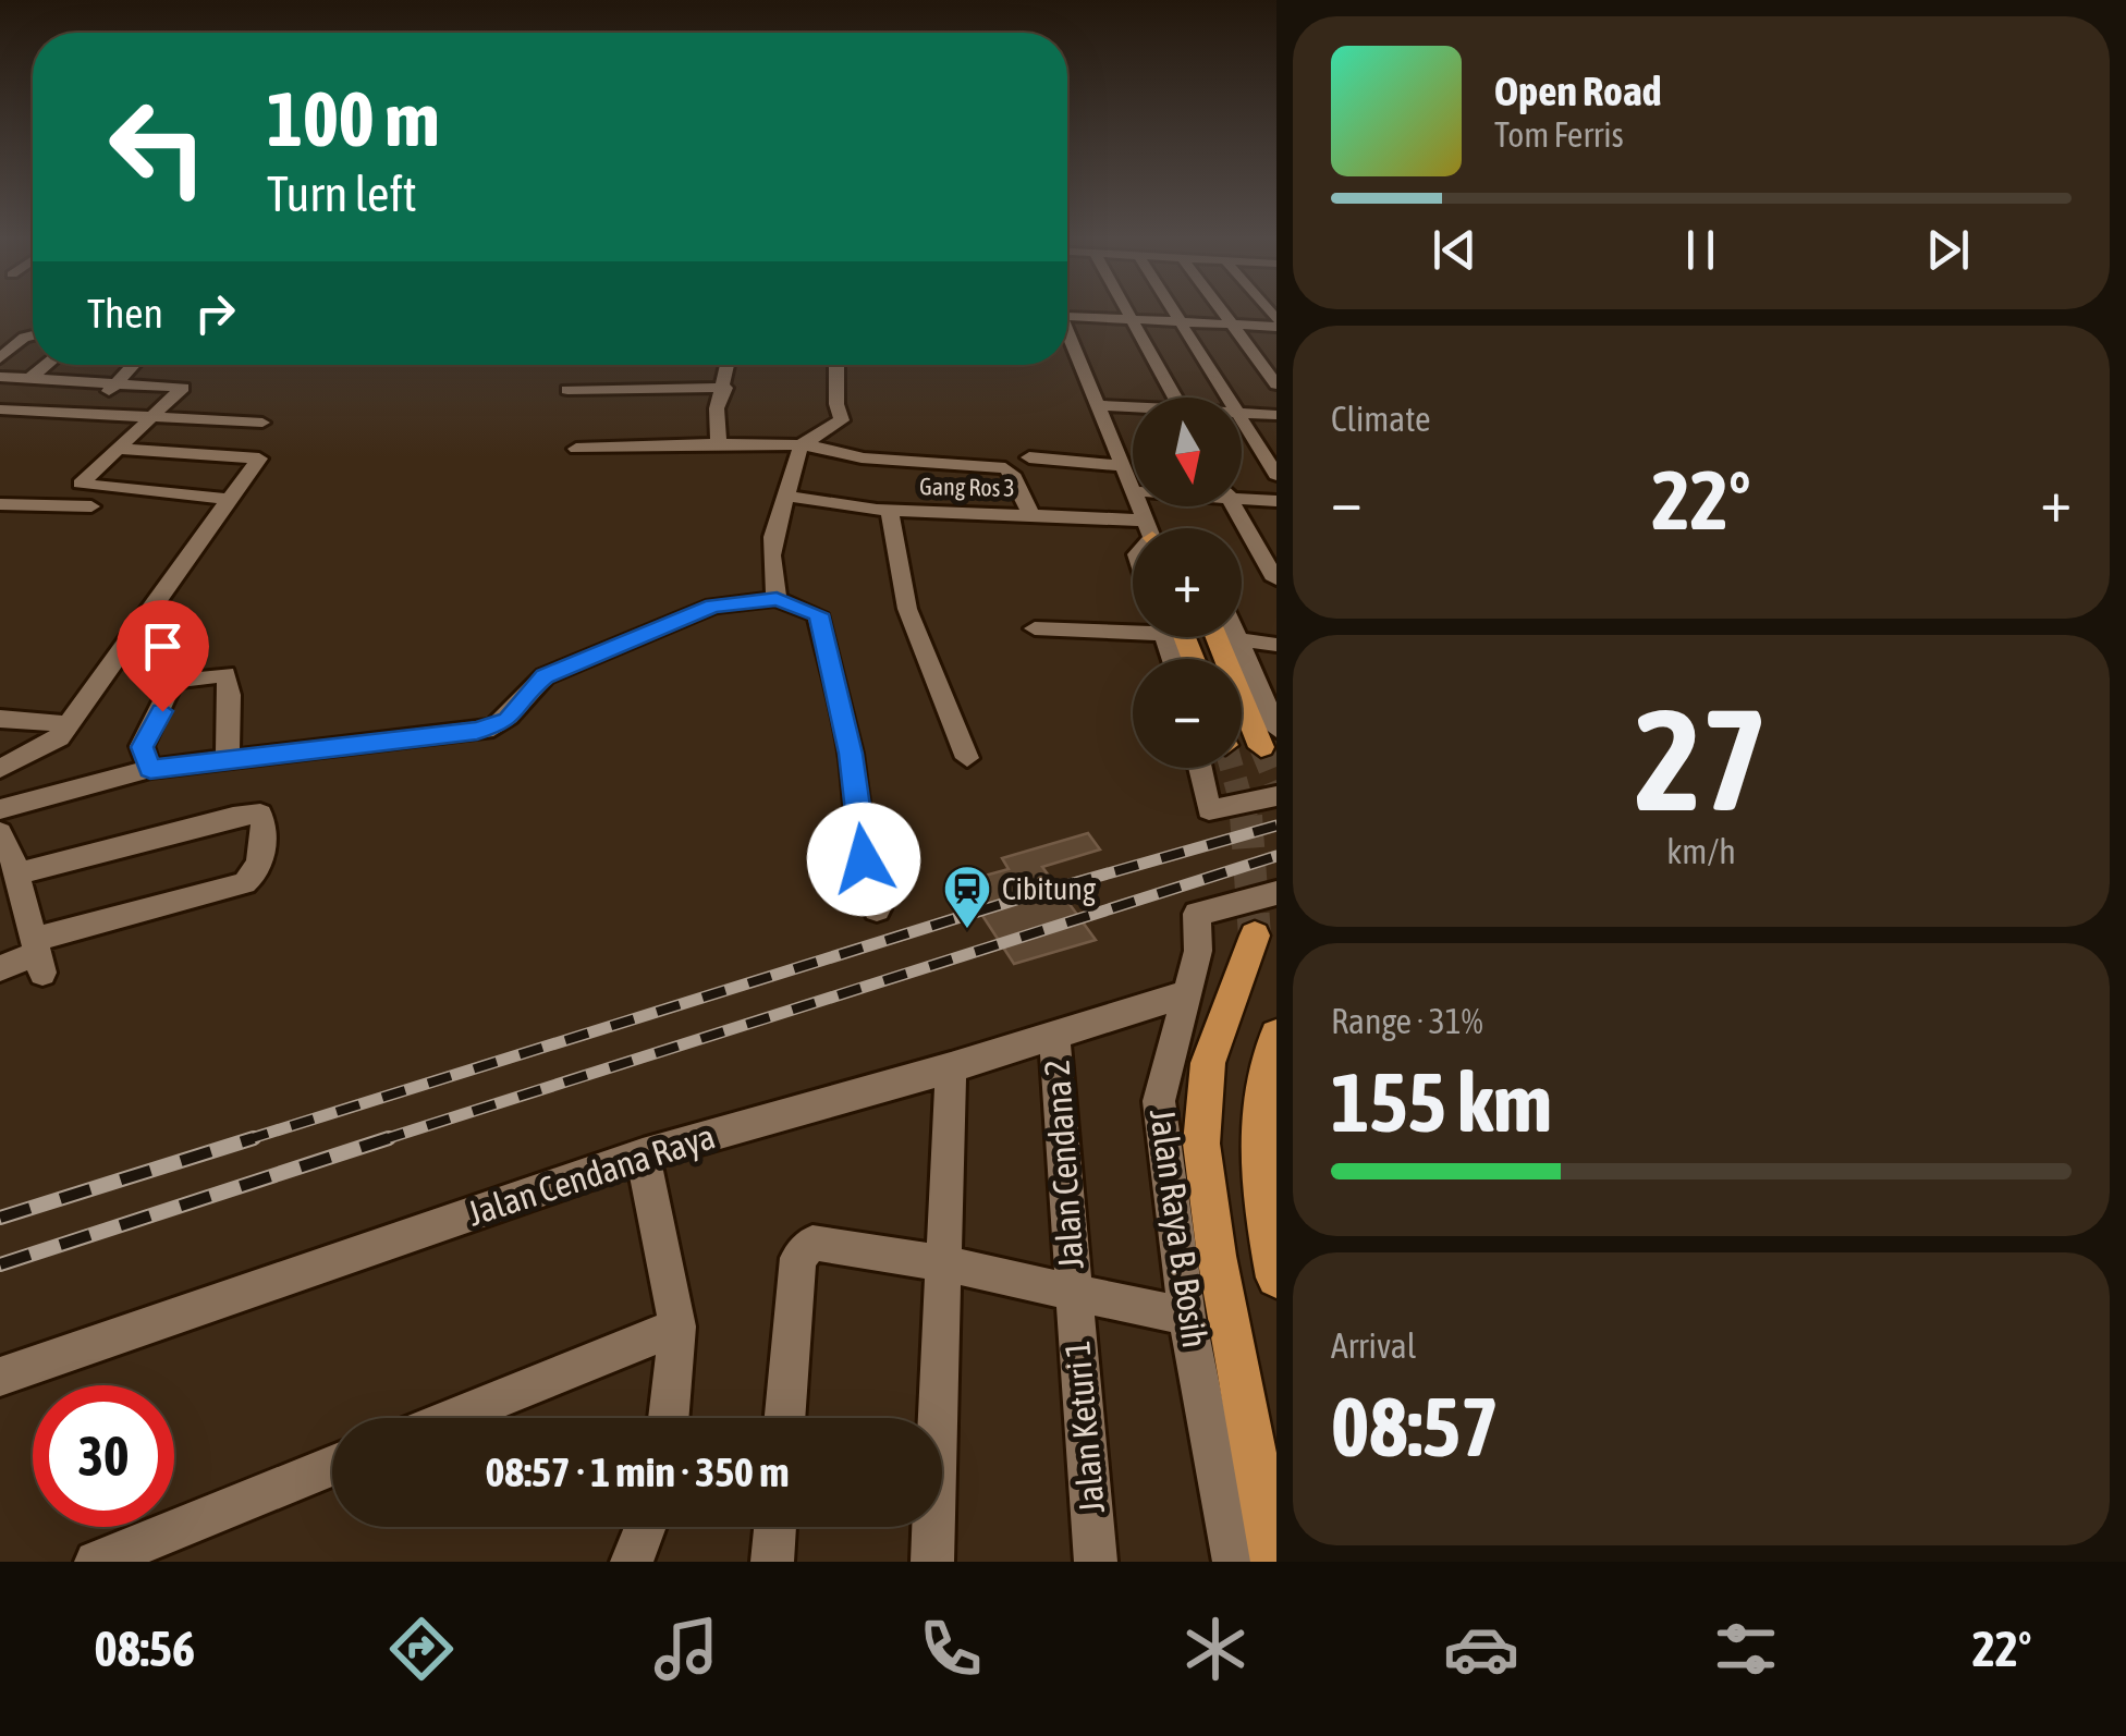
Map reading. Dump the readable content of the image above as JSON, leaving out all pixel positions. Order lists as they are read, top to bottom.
{
  "streets": {
    "street": [
      "Gang Ros 3",
      "Jalan Cendana 2",
      "Jalan Cendana Raya",
      "Jalan Raya B. Bosih",
      "Jalan Keturi 1"
    ]
  },
  "crossings": [
    ["Jalan Cendana 2", "Jalan Cendana Raya"],
    ["Jalan Cendana 2", "Jalan Keturi 1"],
    ["Jalan Cendana Raya", "Jalan Raya B. Bosih"]
  ],
  "places": {
    "station": ["Cibitung"]
  },
  "north": "bottom",
  "page": {
    "turn": ["100 m", "Turn left"],
    "song": ["Open Road", "Tom Ferris"],
    "then": "Then",
    "tile": [
      "Climate",
      ["27", "km/h"],
      ["Range · 31%", "155 km"],
      ["Arrival", "08:57"]
    ],
    "map_buttons": ["+", "−"],
    "heat": ["−", "22°", "+"],
    "limit": "30",
    "trip": "08:57 · 1 min · 350 m",
    "tabs": ["08:56", "22°"]
  }
}
